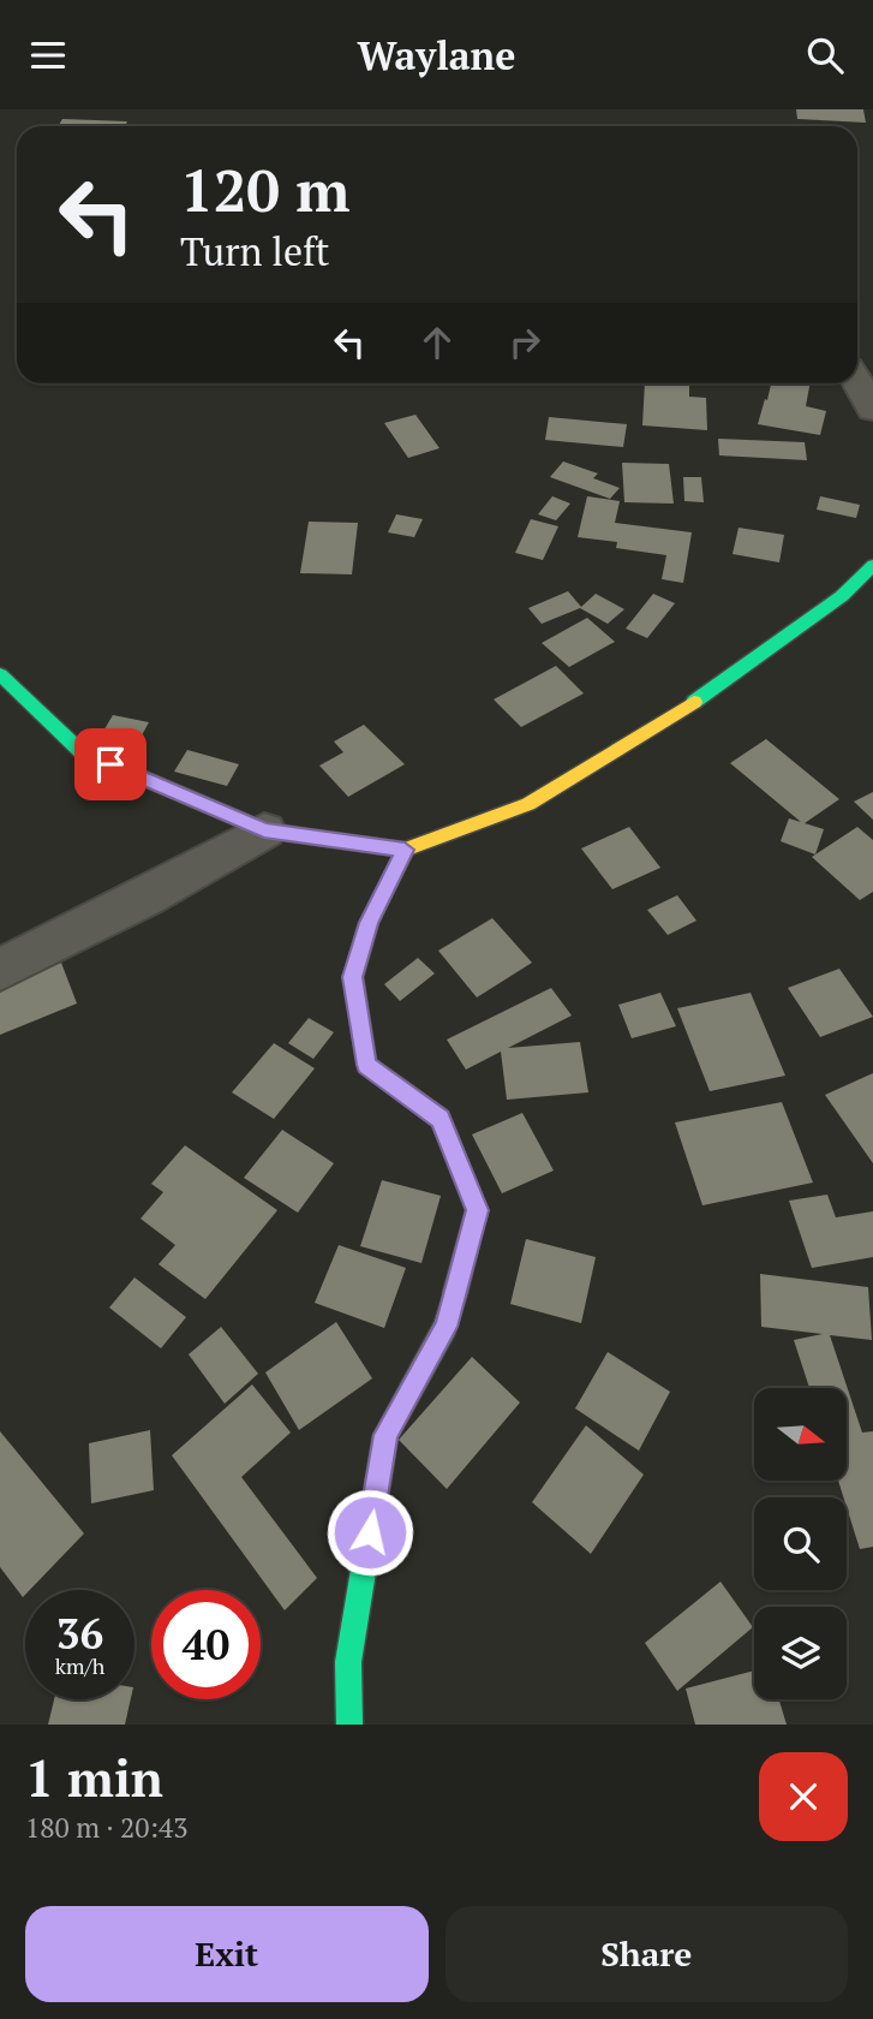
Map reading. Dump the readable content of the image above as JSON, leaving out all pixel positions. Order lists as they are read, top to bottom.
{
  "north": "right",
  "page": {
    "header": "Waylane",
    "turn": ["120 m", "Turn left"],
    "speed": "36 km/h",
    "limit": "40",
    "heading": ["1 min", "180 m · 20:43"],
    "buttons": ["Exit", "Share"]
  }
}
